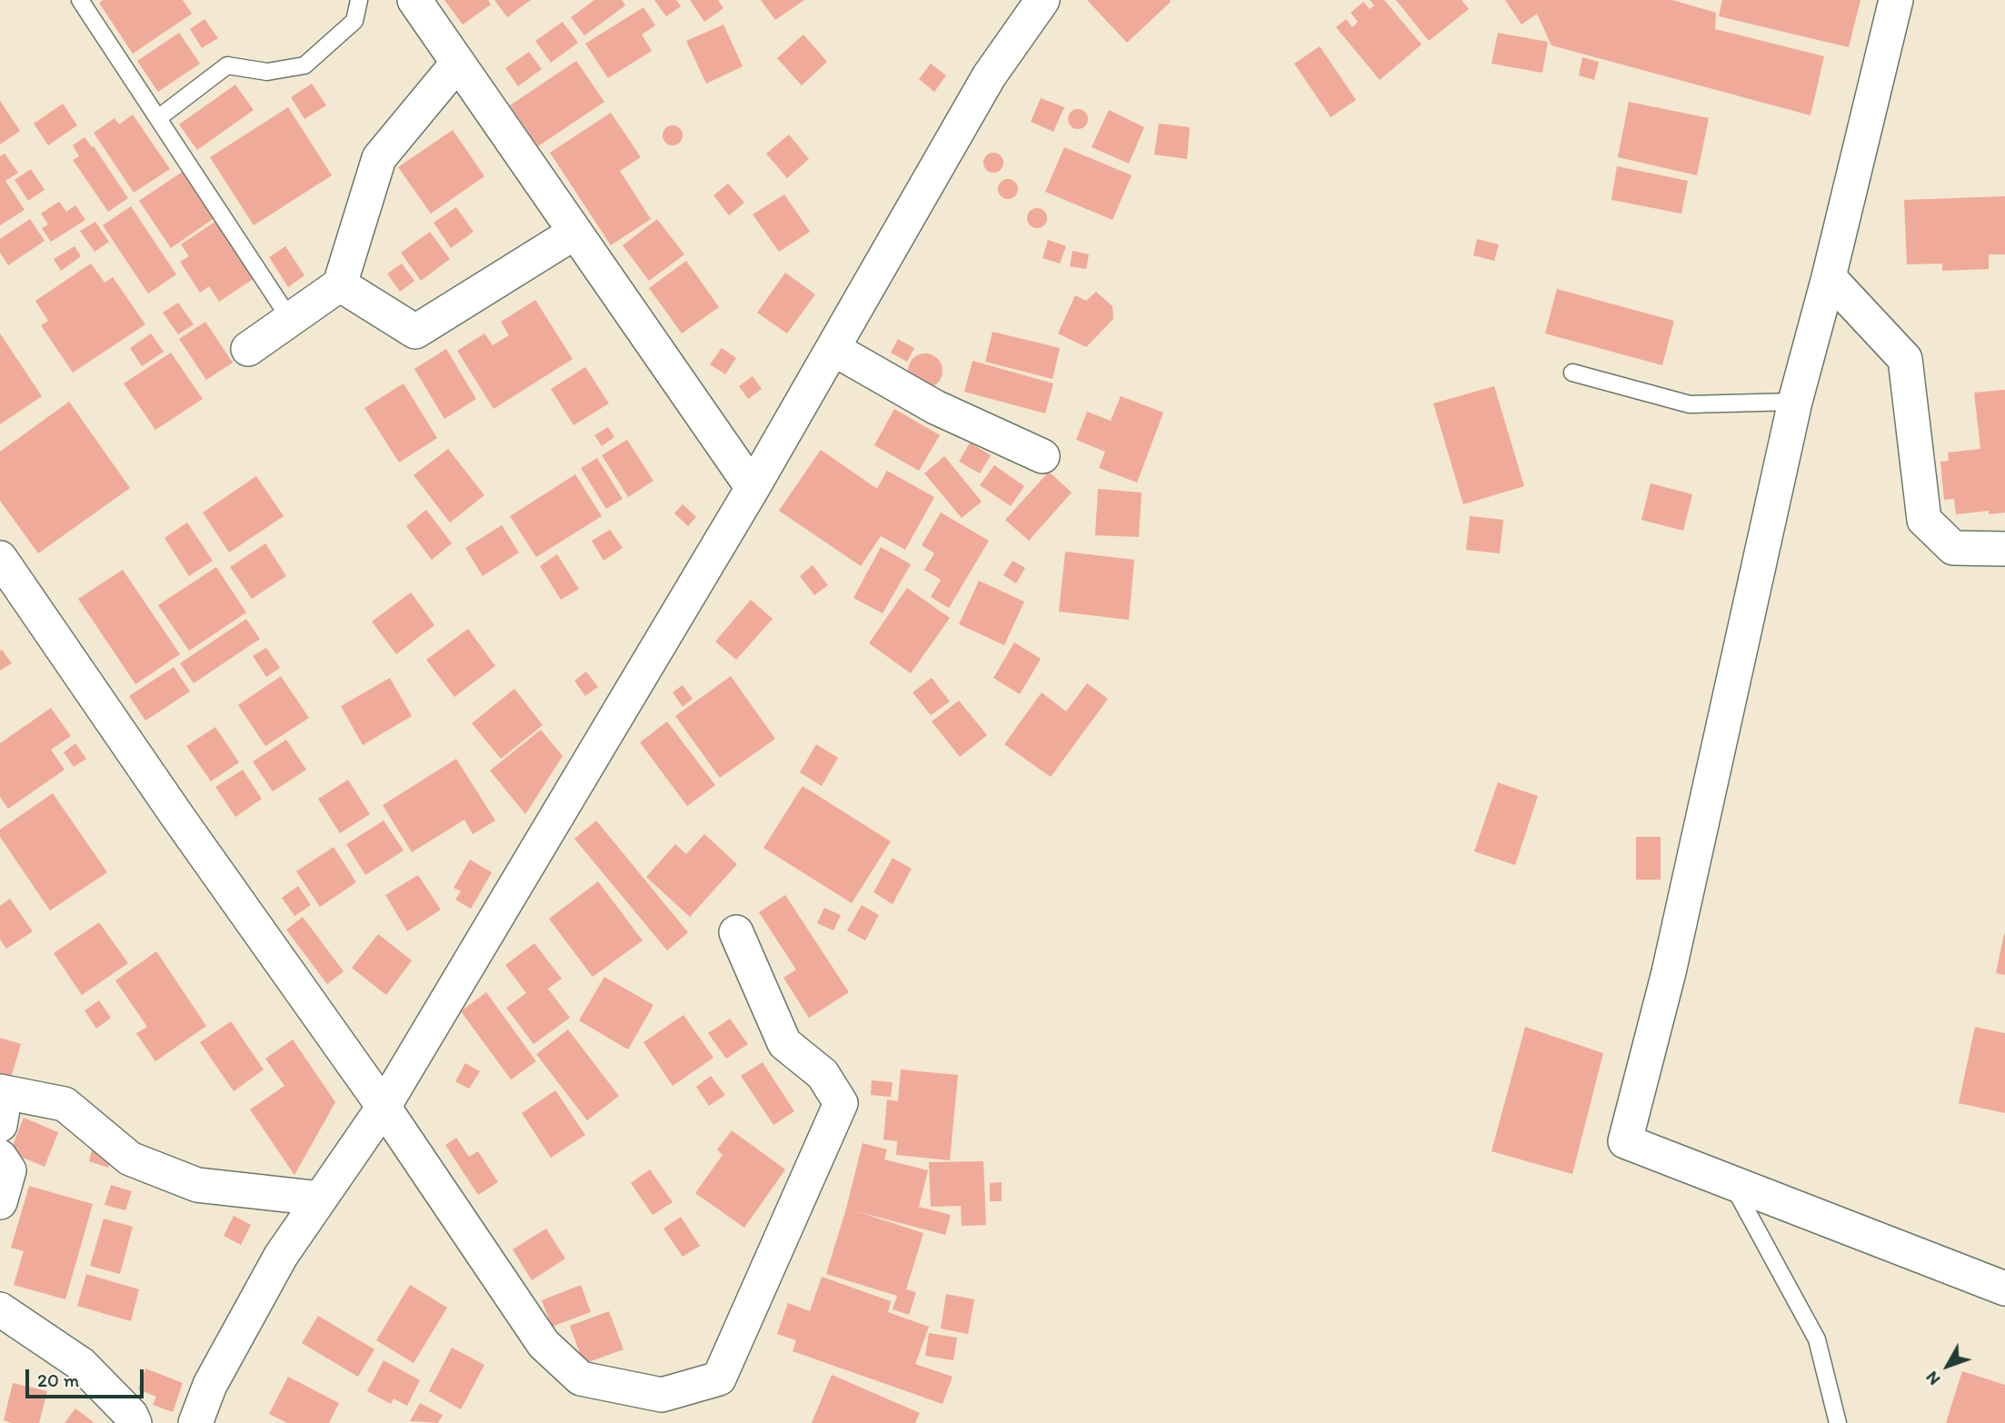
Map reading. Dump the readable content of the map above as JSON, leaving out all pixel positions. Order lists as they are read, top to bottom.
{
  "scale_bar": "20 m",
  "north": "bottom left"
}
